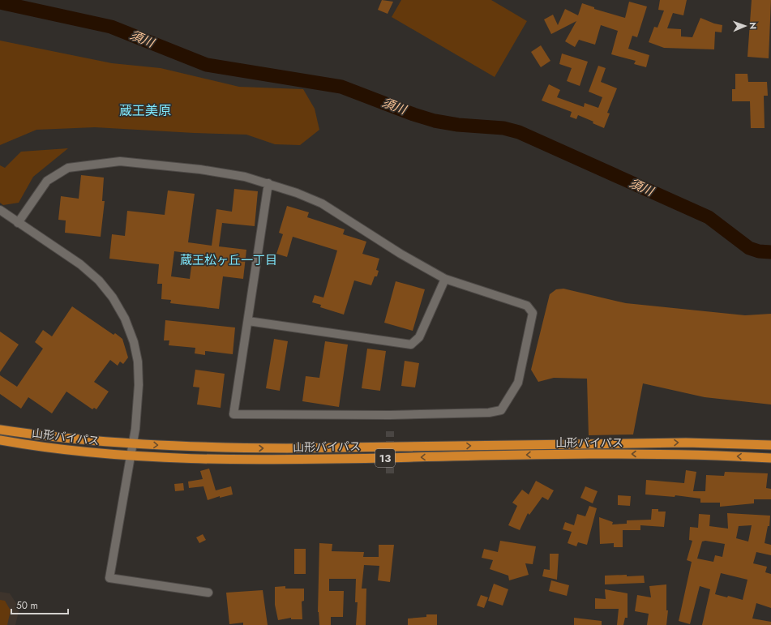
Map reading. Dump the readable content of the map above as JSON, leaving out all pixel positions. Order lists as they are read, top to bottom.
{
  "streets": {
    "highway": ["山形バイパス", "13"]
  },
  "districts": ["蔵王美原", "蔵王松ヶ丘一丁目"],
  "water": ["須川"],
  "scale_bar": "50 m",
  "north": "right"
}
